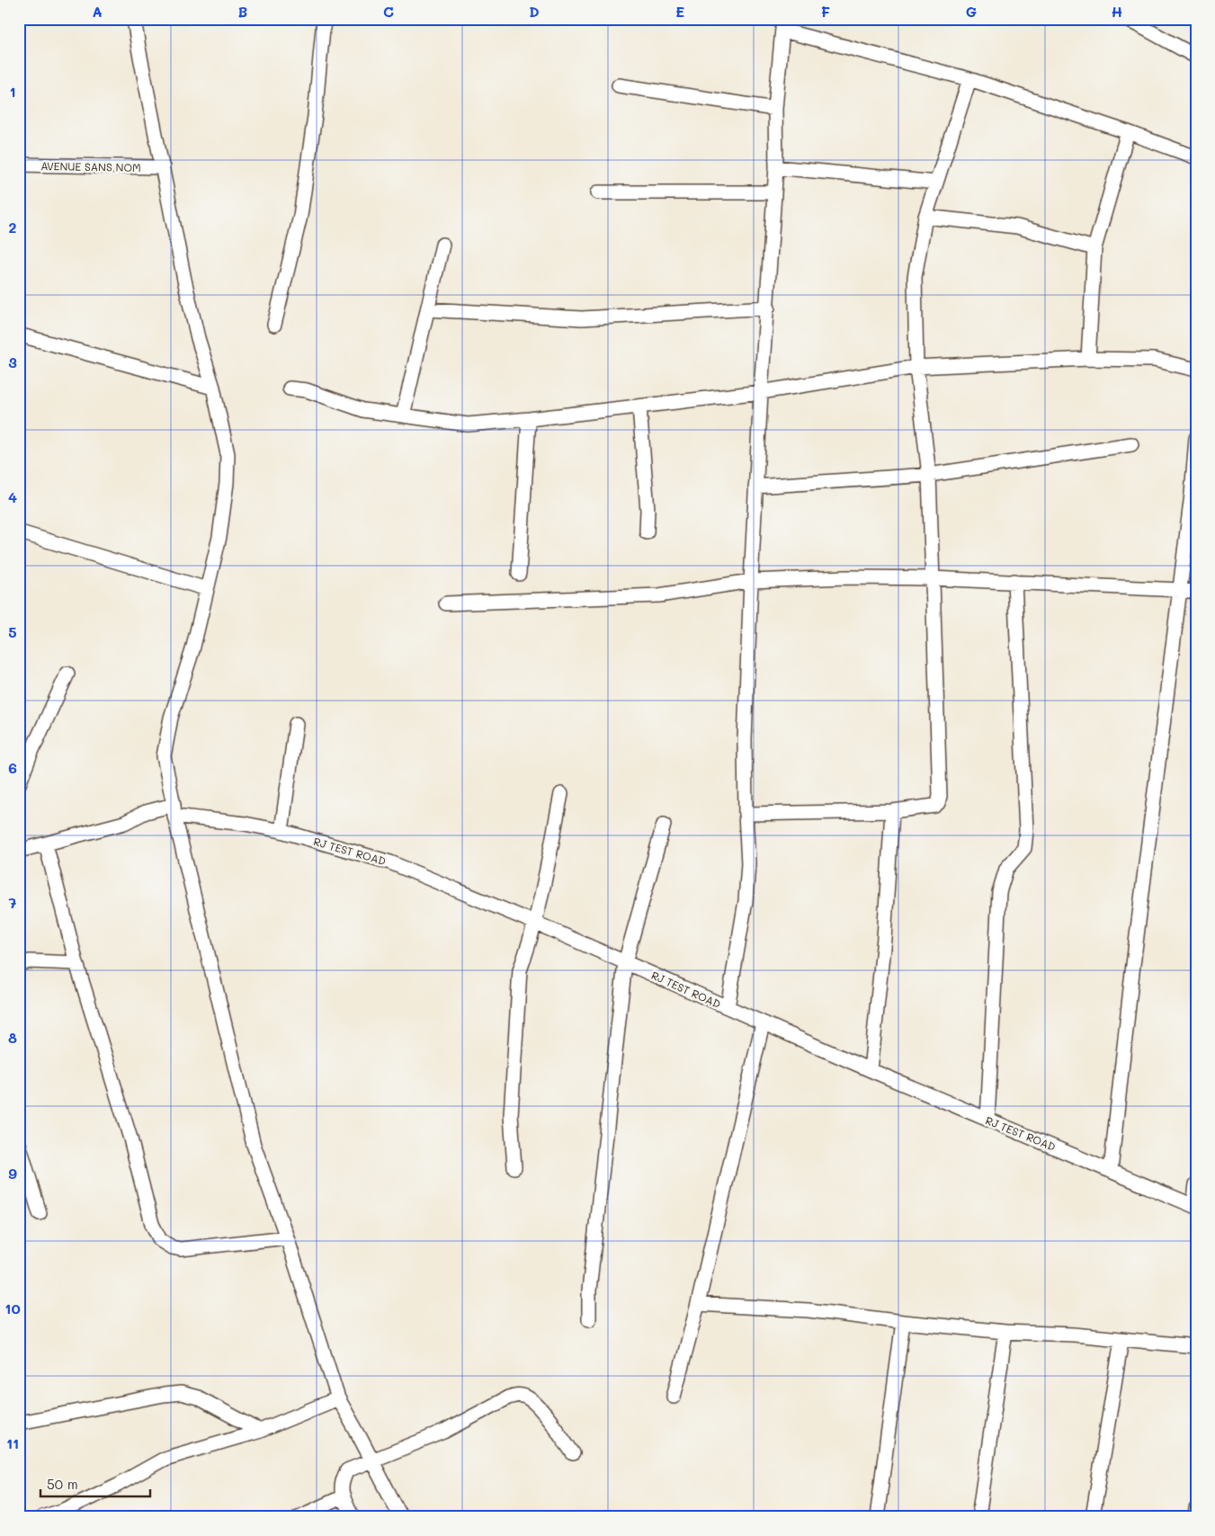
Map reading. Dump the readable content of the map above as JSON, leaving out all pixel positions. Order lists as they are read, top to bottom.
{
  "streets": {
    "street": ["AVENUE SANS NOM", "RJ TEST ROAD"]
  },
  "scale_bar": "50 m",
  "grid": {
    "columns": [
      "A",
      "B",
      "C",
      "D",
      "E",
      "F",
      "G",
      "H"
    ],
    "rows": [
      "1",
      "2",
      "3",
      "4",
      "5",
      "6",
      "7",
      "8",
      "9",
      "10",
      "11"
    ]
  }
}
